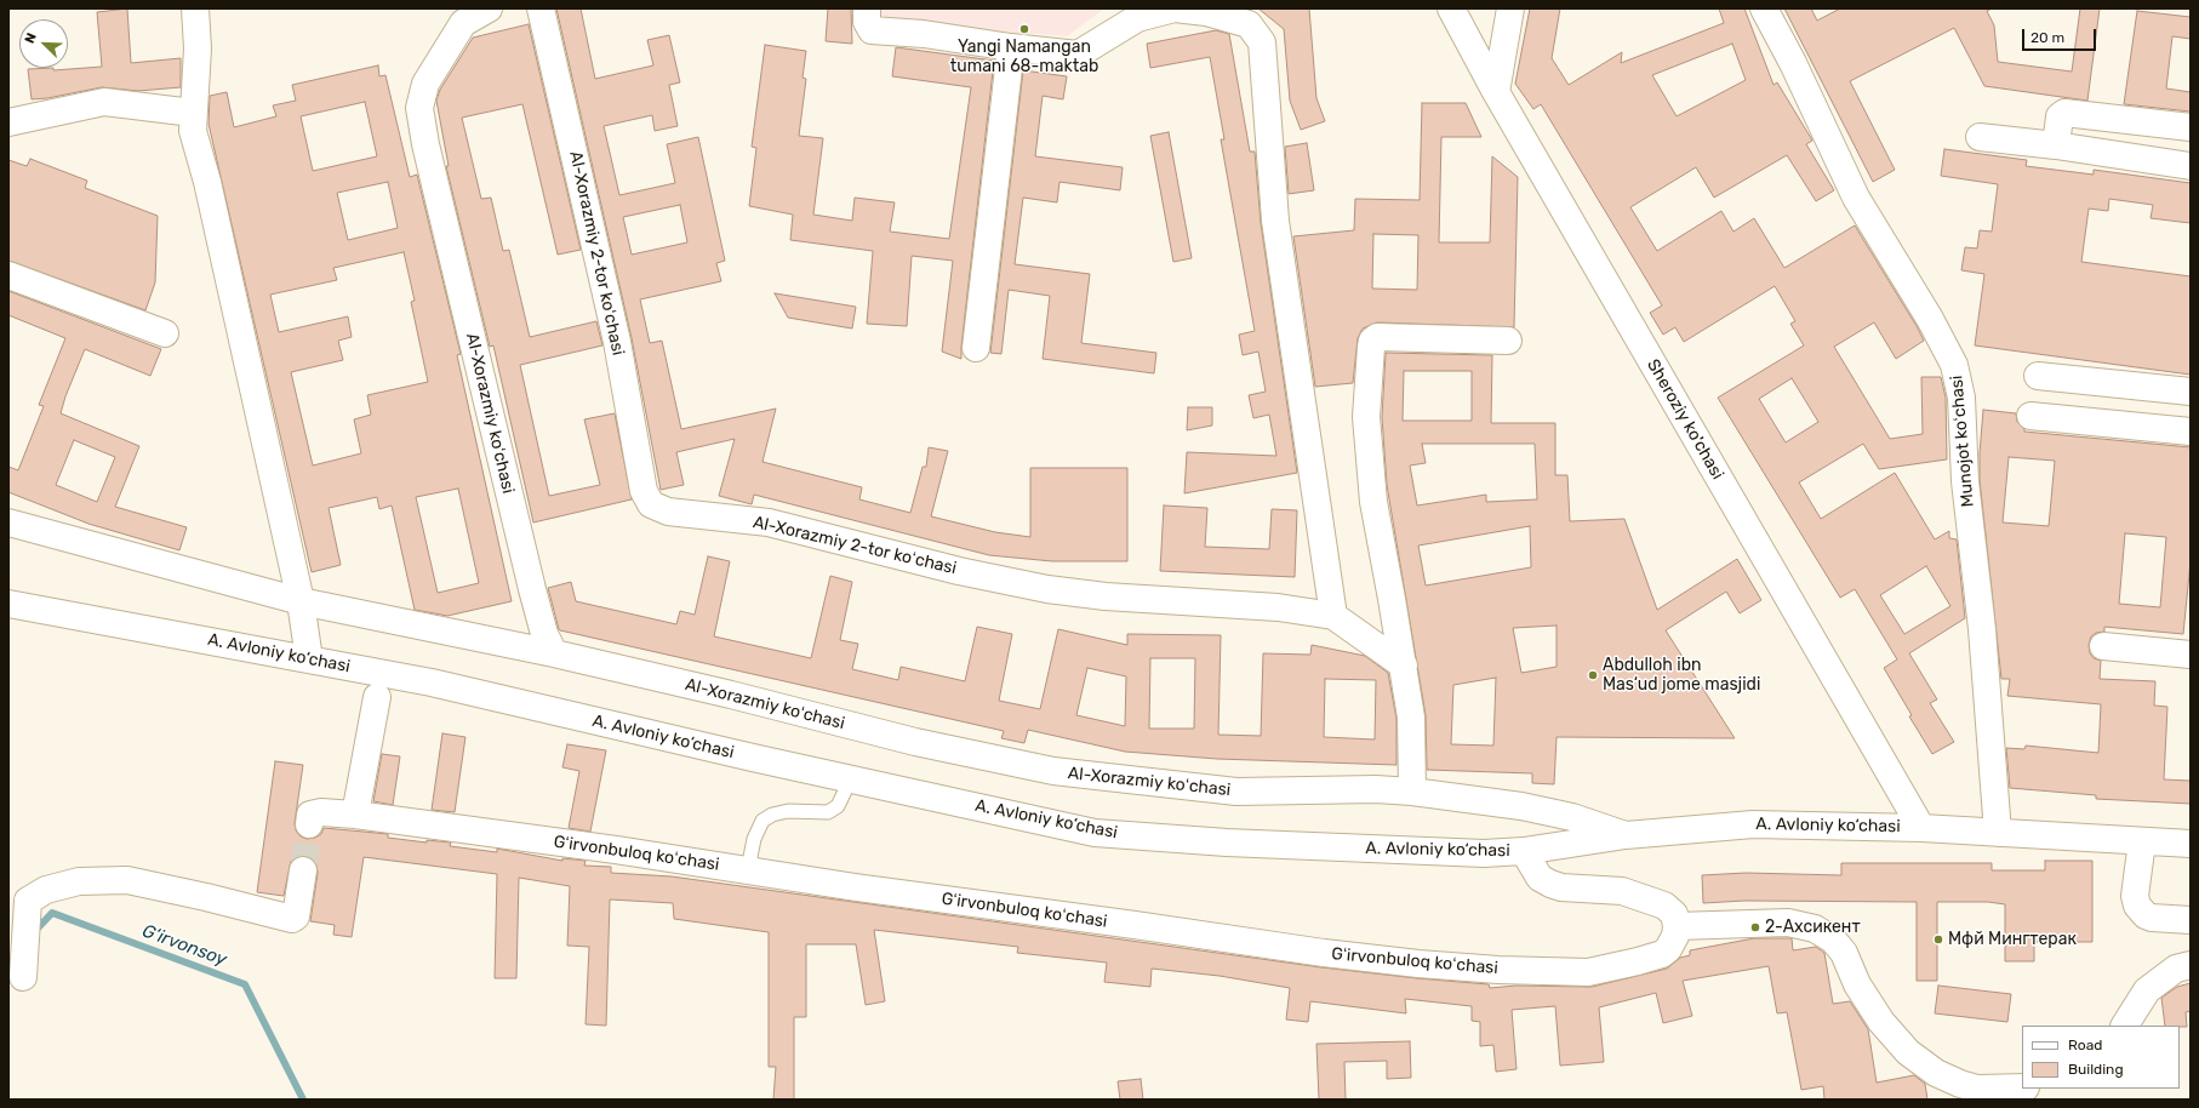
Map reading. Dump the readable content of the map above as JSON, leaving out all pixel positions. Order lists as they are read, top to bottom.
{
  "streets": {
    "street": [
      "Al-Xorazmiy 2-tor koʻchasi",
      "Al-Xorazmiy koʻchasi",
      "Sheroziy ko'chasi",
      "Munojot koʻchasi",
      "A. Avloniy ko‘chasi",
      "Gʻirvonbuloq koʻchasi"
    ]
  },
  "crossings": [
    ["Al-Xorazmiy koʻchasi", "A. Avloniy ko‘chasi"],
    ["Sheroziy ko'chasi", "A. Avloniy ko‘chasi"],
    ["Munojot koʻchasi", "A. Avloniy ko‘chasi"]
  ],
  "water": ["G‘irvonsoy"],
  "places": [
    "Yangi Namangan tumani 68-maktab",
    "Abdulloh ibn Mas‘ud jome masjidi",
    "2-Ахсикент",
    "Мфй Мингтерак"
  ],
  "legend": ["Road", "Building"],
  "scale_bar": "20 m",
  "north": "top left"
}
